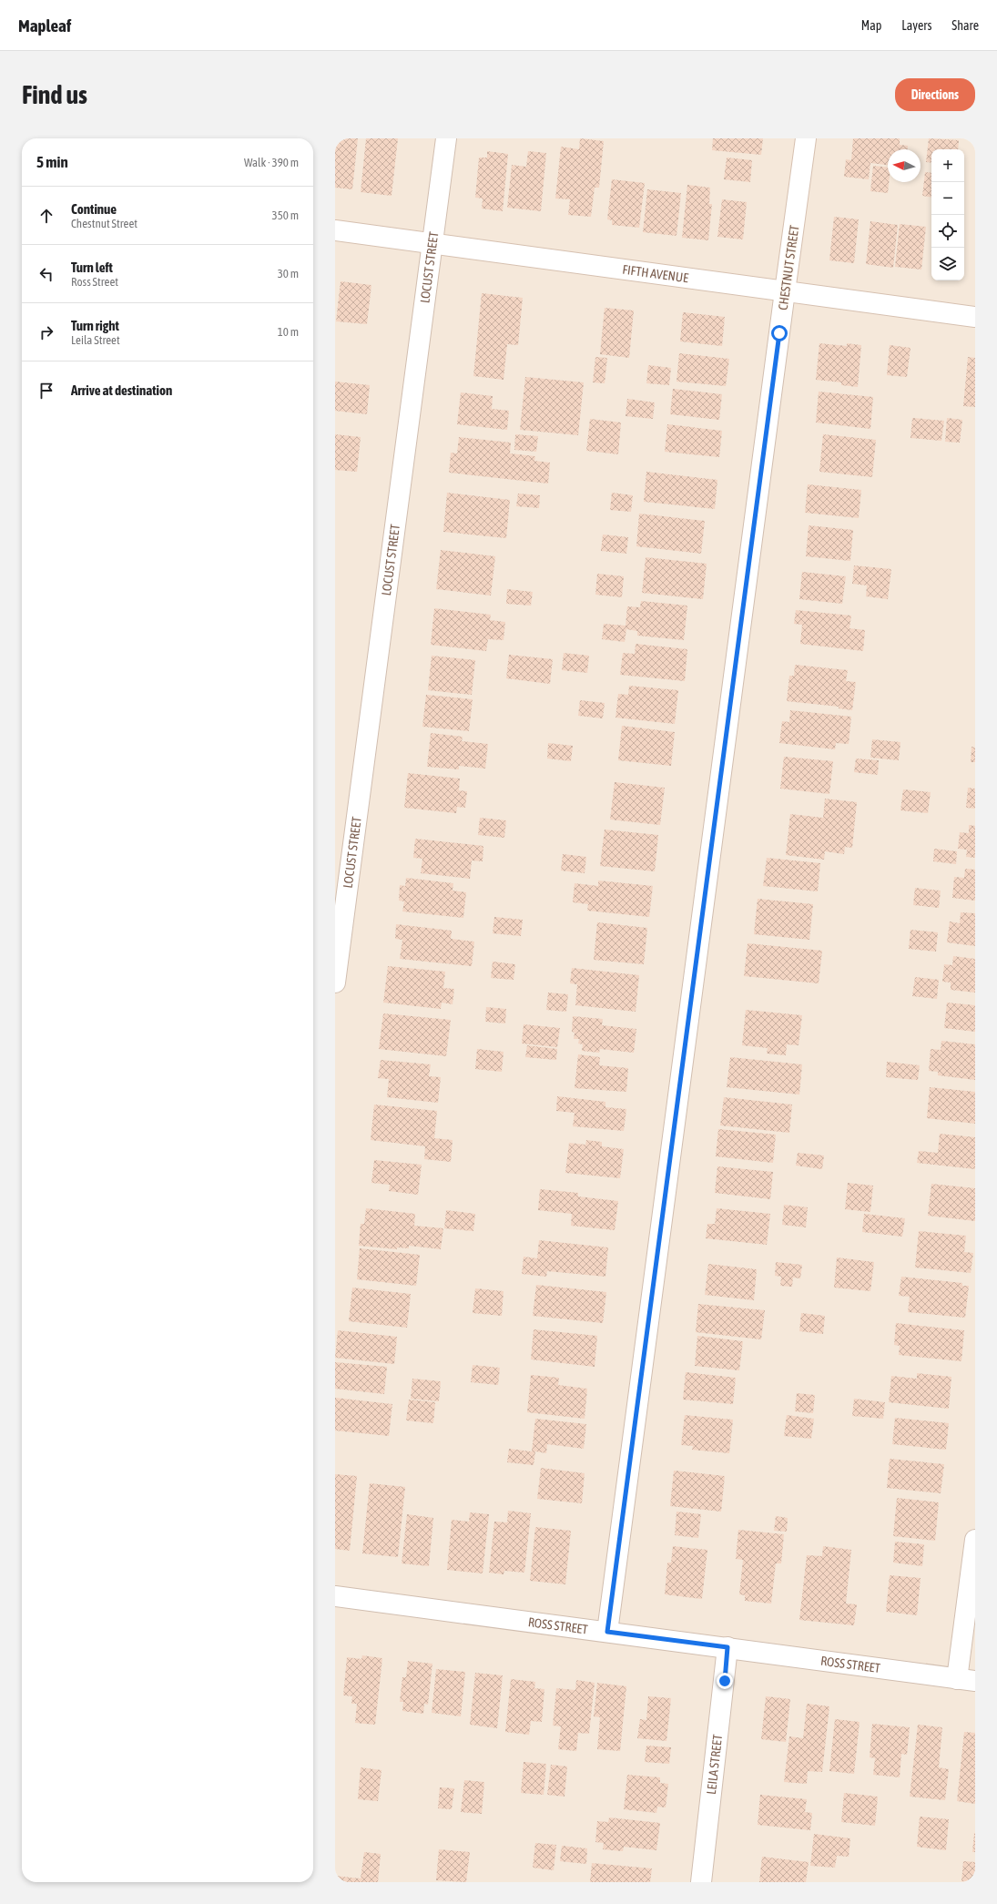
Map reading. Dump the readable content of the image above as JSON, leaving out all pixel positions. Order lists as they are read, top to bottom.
{
  "streets": {
    "street": [
      "LOCUST STREET",
      "CHESTNUT STREET",
      "FIFTH AVENUE",
      "ROSS STREET",
      "LEILA STREET"
    ]
  },
  "crossings": [
    ["LOCUST STREET", "FIFTH AVENUE"],
    ["CHESTNUT STREET", "FIFTH AVENUE"],
    ["CHESTNUT STREET", "ROSS STREET"],
    ["ROSS STREET", "LEILA STREET"]
  ],
  "north": "left",
  "page": {
    "header": "Mapleaf",
    "nav": ["Map", "Layers", "Share"],
    "buttons": "Directions",
    "title": "Find us",
    "heading": ["5 min", "Walk · 390 m"],
    "map_buttons": ["+", "−"],
    "list": [
      ["Continue", "Chestnut Street", "350 m"],
      ["Turn left", "Ross Street", "30 m"],
      ["Turn right", "Leila Street", "10 m"],
      "Arrive at destination"
    ]
  }
}
